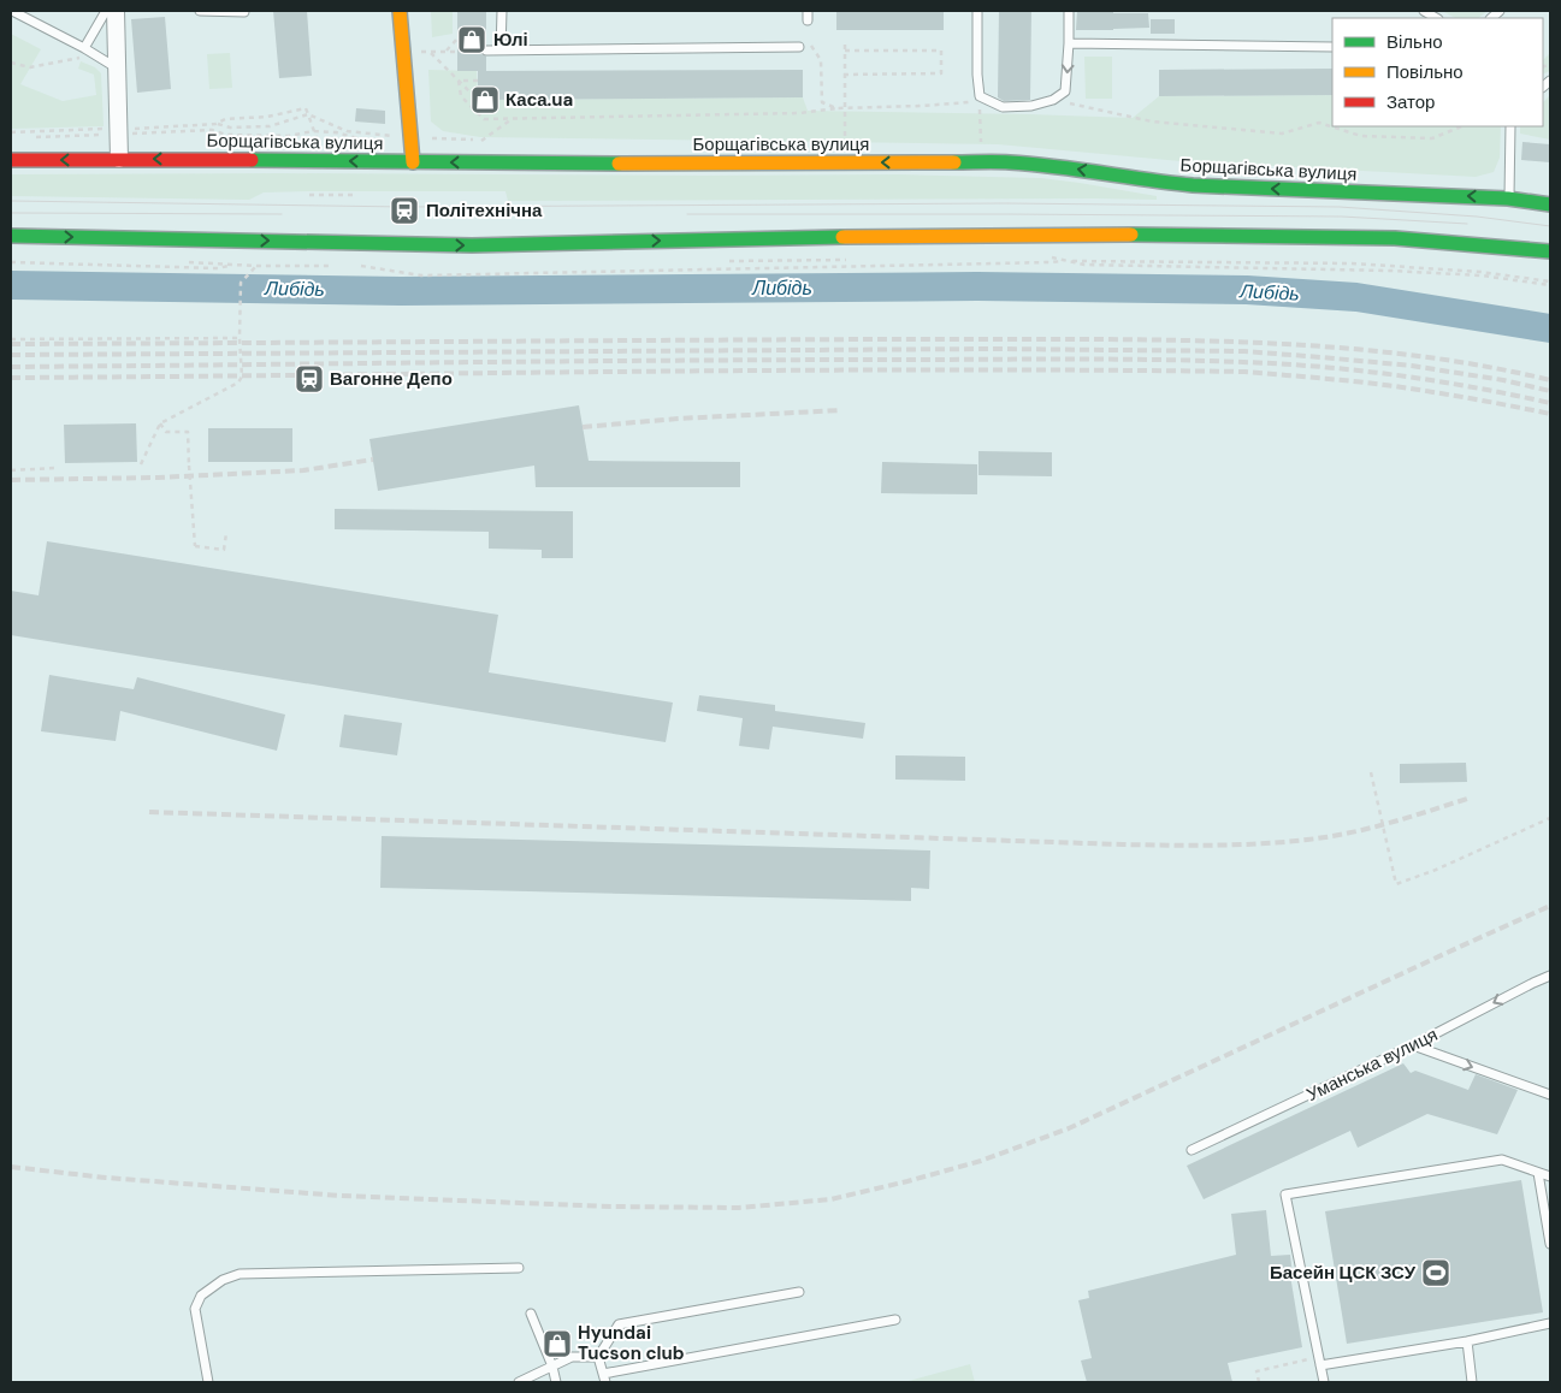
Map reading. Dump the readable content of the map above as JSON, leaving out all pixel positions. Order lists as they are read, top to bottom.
{
  "streets": {
    "main road": ["Борщагівська вулиця"],
    "lane": ["Уманська вулиця"]
  },
  "one_way": ["Уманська вулиця"],
  "water": ["Либідь"],
  "places": {
    "shop": ["Юлі", "Каса.ua", "Hyundai Tucson club"],
    "station": ["Політехнічна", "Вагонне Депо"],
    "sports": ["Басейн ЦСК ЗСУ"]
  },
  "legend": ["Вільно", "Повільно", "Затор"]
}
